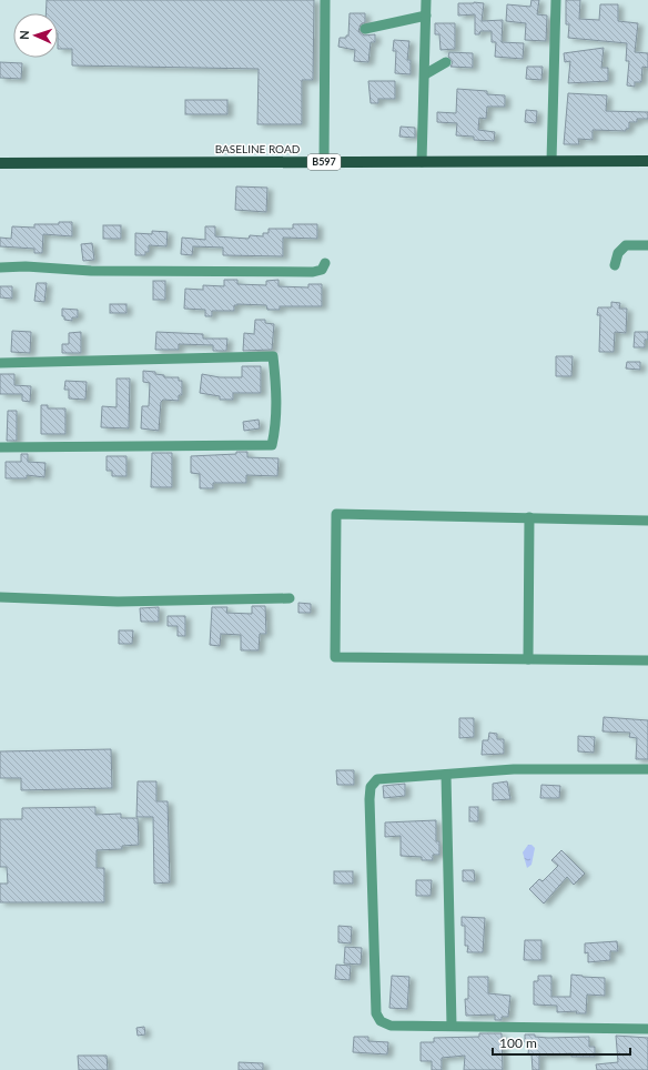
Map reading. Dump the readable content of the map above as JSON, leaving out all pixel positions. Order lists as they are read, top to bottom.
{
  "streets": {
    "main road": ["BASELINE ROAD", "B597"]
  },
  "scale_bar": "100 m",
  "north": "left"
}
